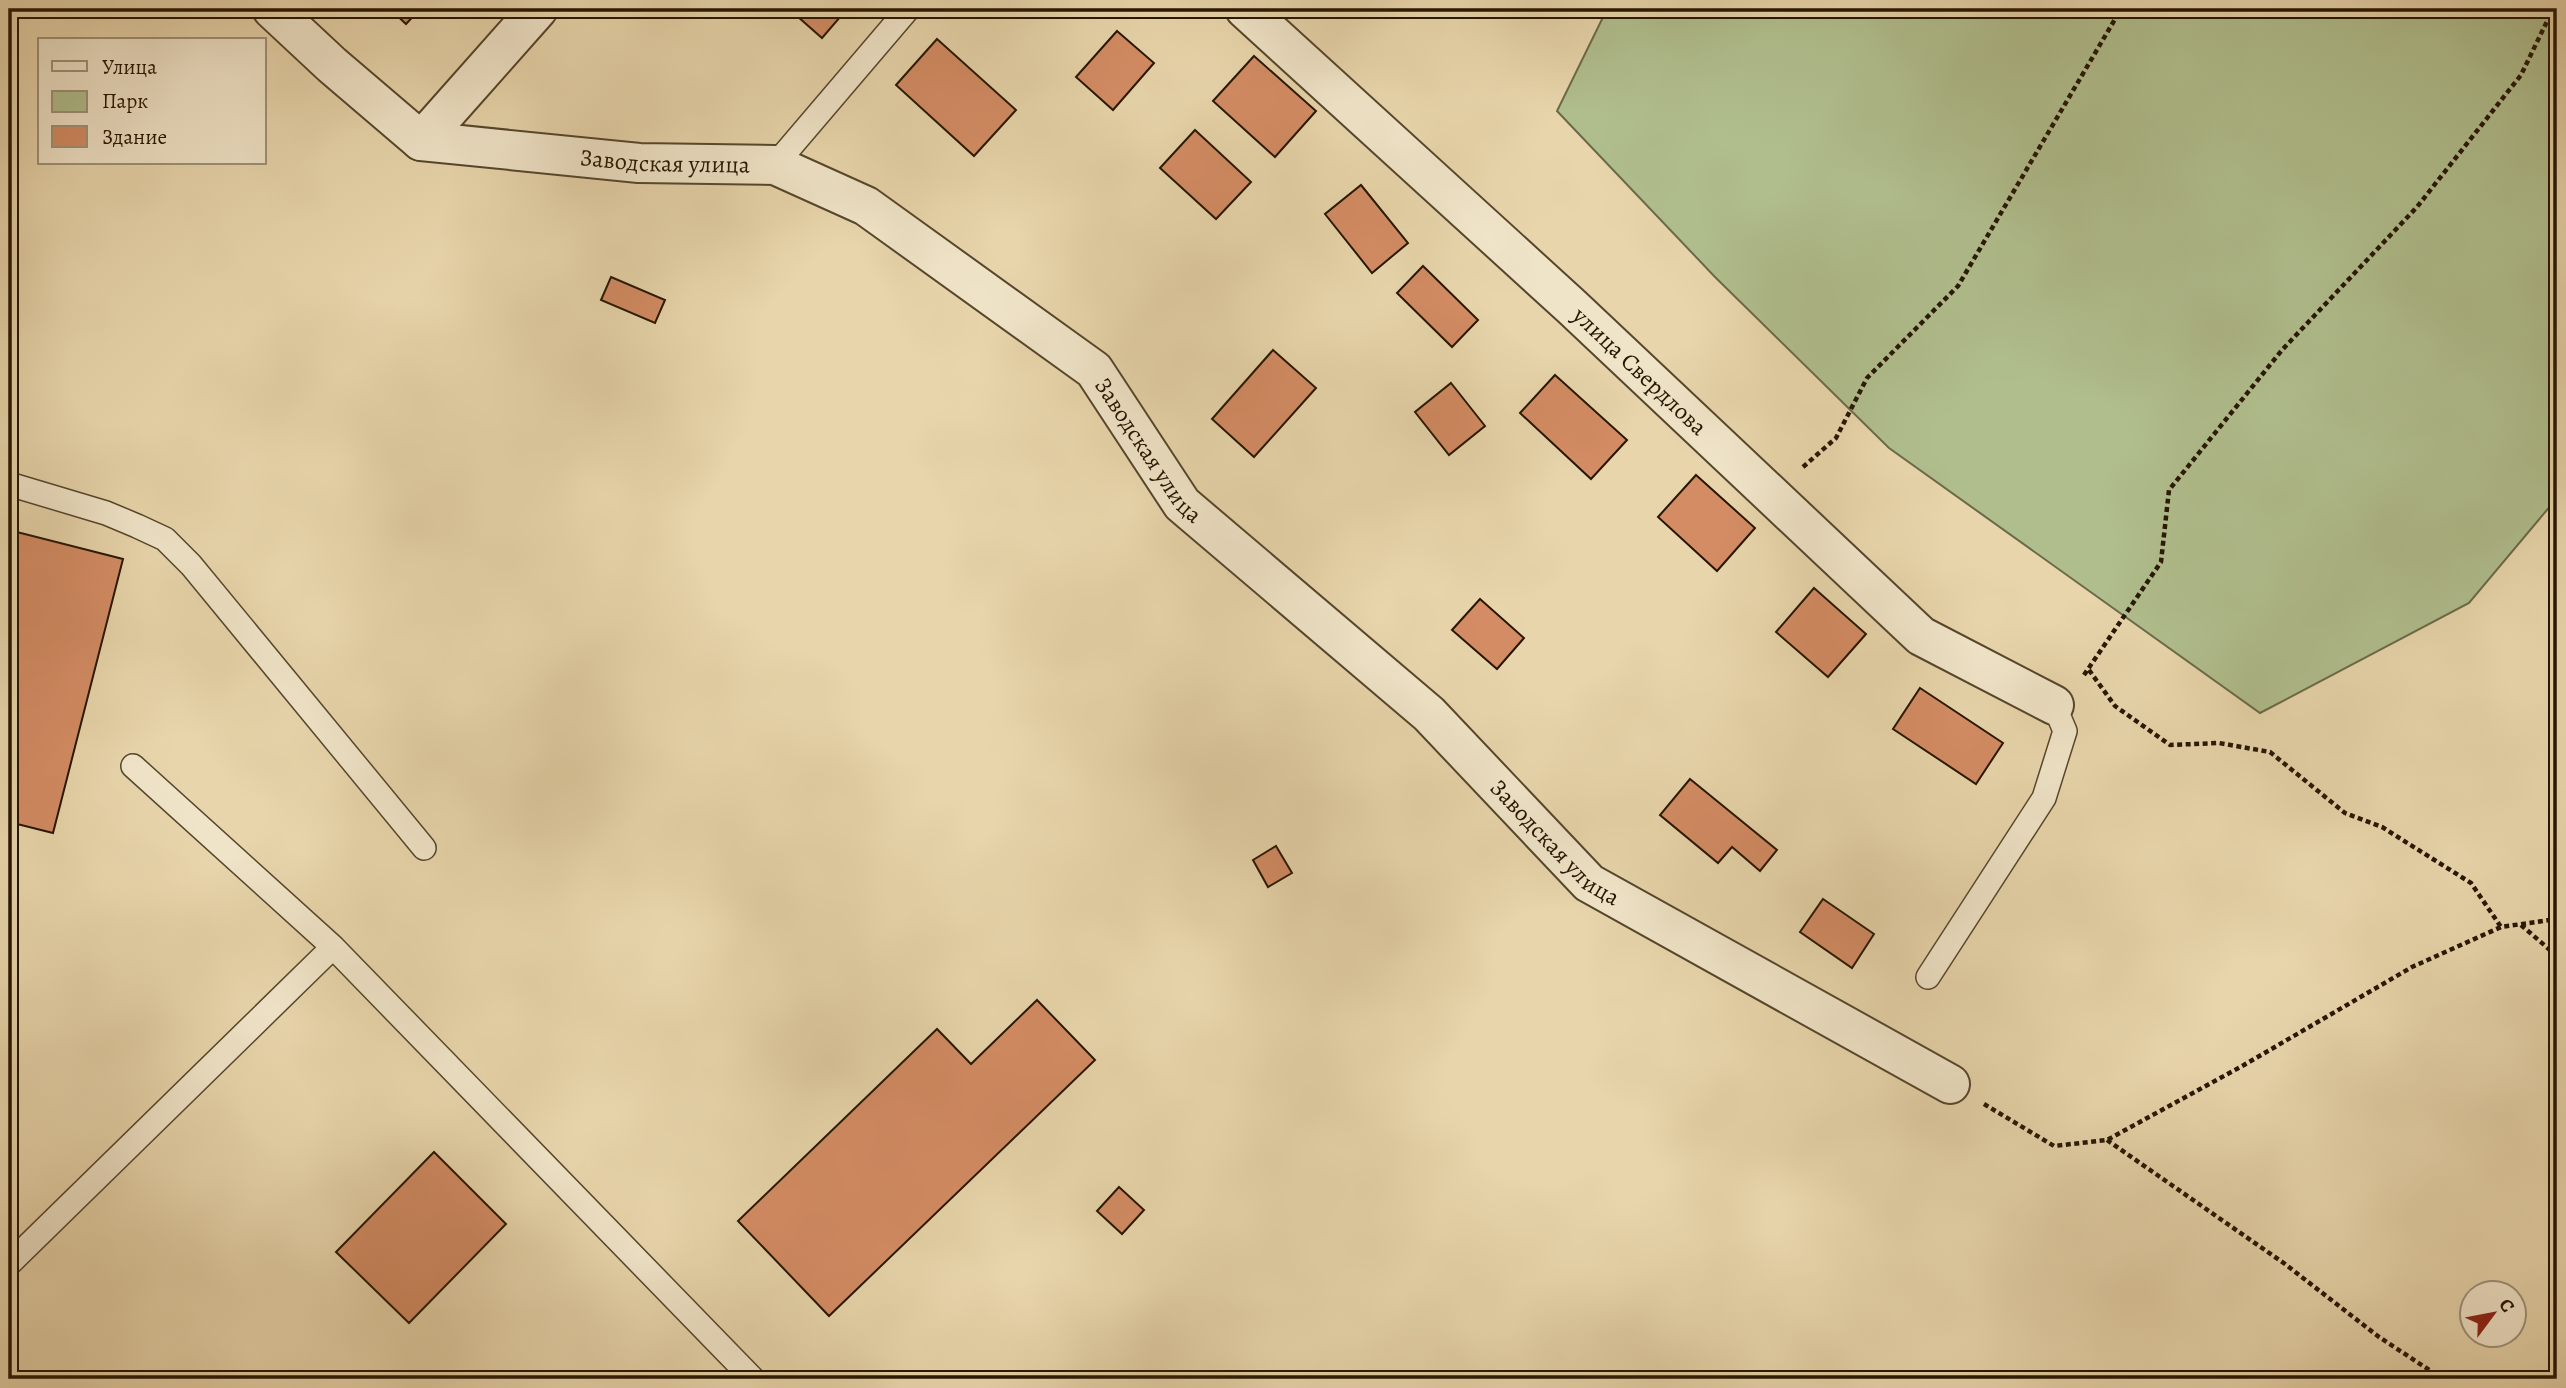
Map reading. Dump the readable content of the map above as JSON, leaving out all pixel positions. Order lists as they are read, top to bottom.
{
  "streets": {
    "street": ["Заводская улица", "улица Свердлова"]
  },
  "legend": ["Улица", "Парк", "Здание"],
  "north": "top right"
}
